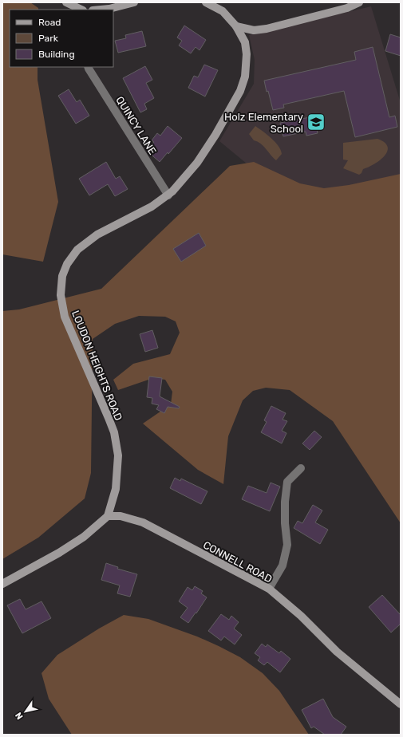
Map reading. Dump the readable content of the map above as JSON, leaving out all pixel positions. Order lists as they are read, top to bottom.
{
  "streets": {
    "street": ["QUINCY LANE", "LOUDON HEIGHTS ROAD", "CONNELL ROAD"]
  },
  "crossings": [
    ["QUINCY LANE", "LOUDON HEIGHTS ROAD"],
    ["LOUDON HEIGHTS ROAD", "CONNELL ROAD"]
  ],
  "places": {
    "school or university": ["Holz Elementary School"]
  },
  "legend": ["Road", "Park", "Building"],
  "north": "bottom left"
}
